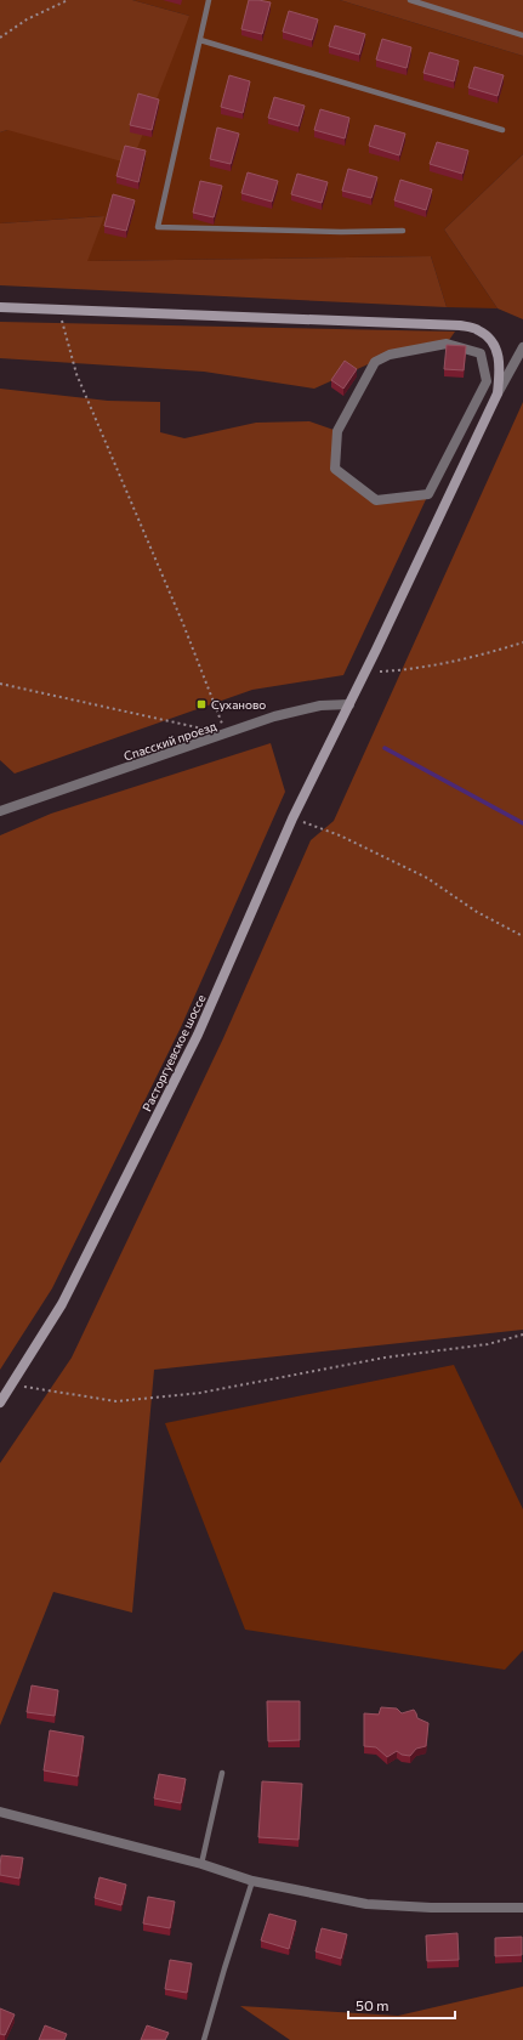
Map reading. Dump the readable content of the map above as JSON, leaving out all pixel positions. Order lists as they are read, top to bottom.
{
  "streets": {
    "main road": ["Расторгуевское шоссе"],
    "street": ["Спасский проезд"]
  },
  "crossings": [
    ["Спасский проезд", "Расторгуевское шоссе"]
  ],
  "places": {
    "transit": ["Суханово"]
  },
  "scale_bar": "50 m"
}
